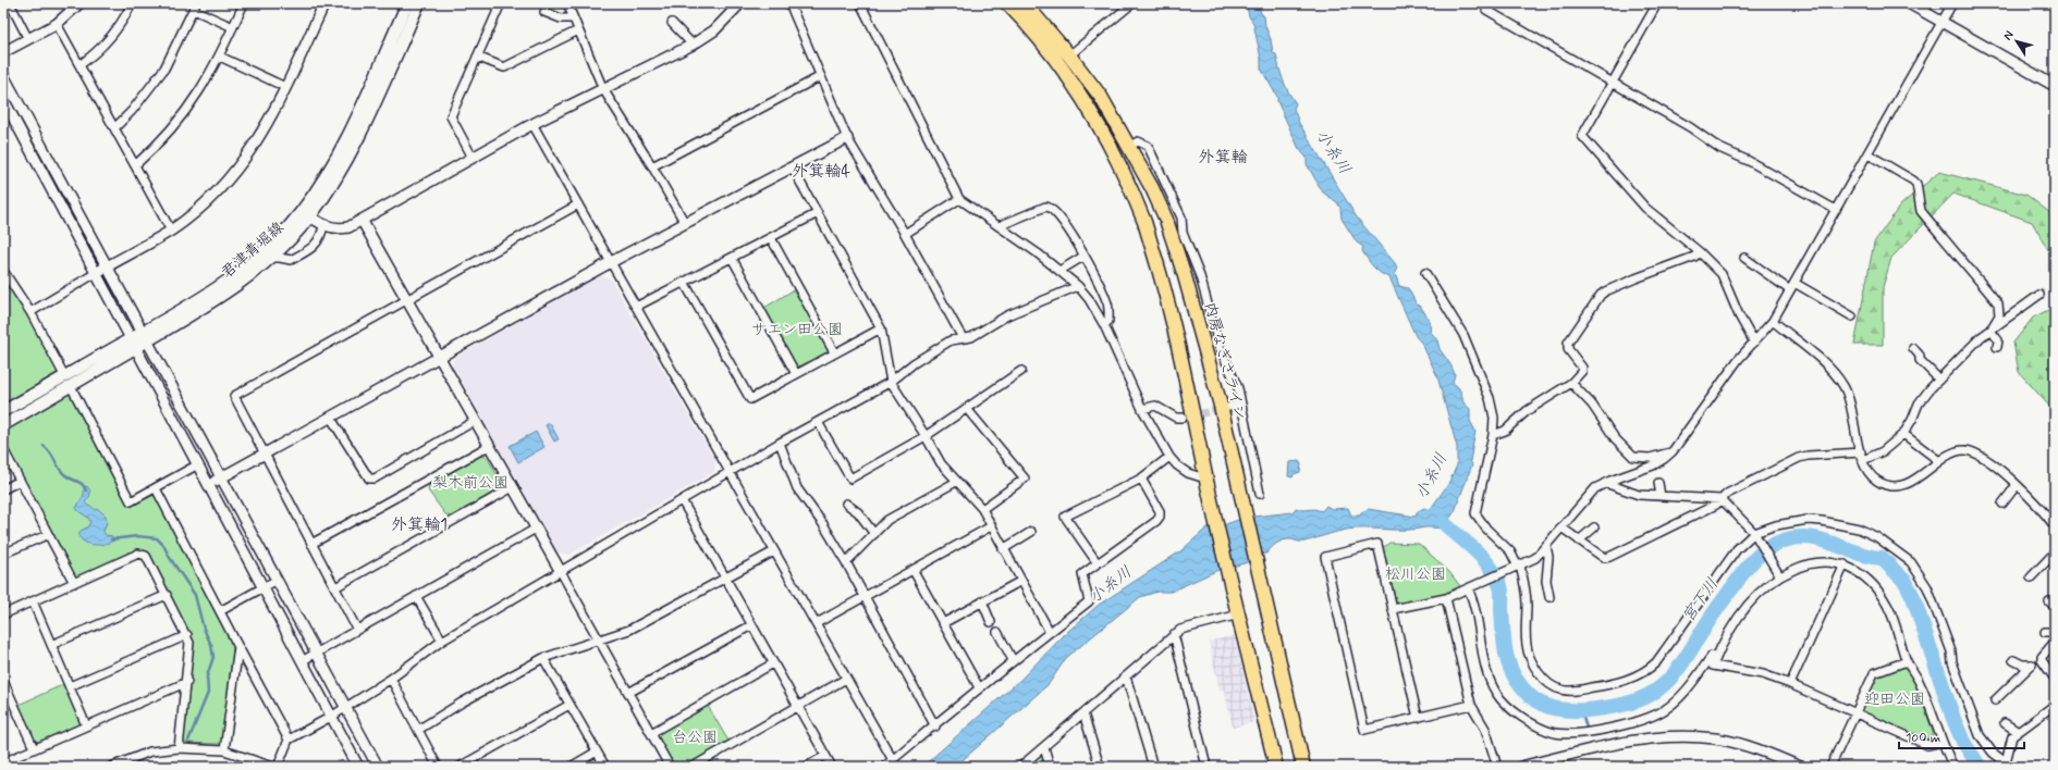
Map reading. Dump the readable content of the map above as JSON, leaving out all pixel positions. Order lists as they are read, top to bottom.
{
  "streets": {
    "highway": ["内房なぎさライン"],
    "main road": ["君津青堀線"]
  },
  "districts": ["外箕輪", "外箕輪4", "外箕輪1"],
  "water": ["小糸川", "宮下川"],
  "parks": [
    "サエン田公園",
    "梨木前公園",
    "松川公園",
    "迎田公園",
    "台公園"
  ],
  "scale_bar": "100 m",
  "north": "top left"
}
